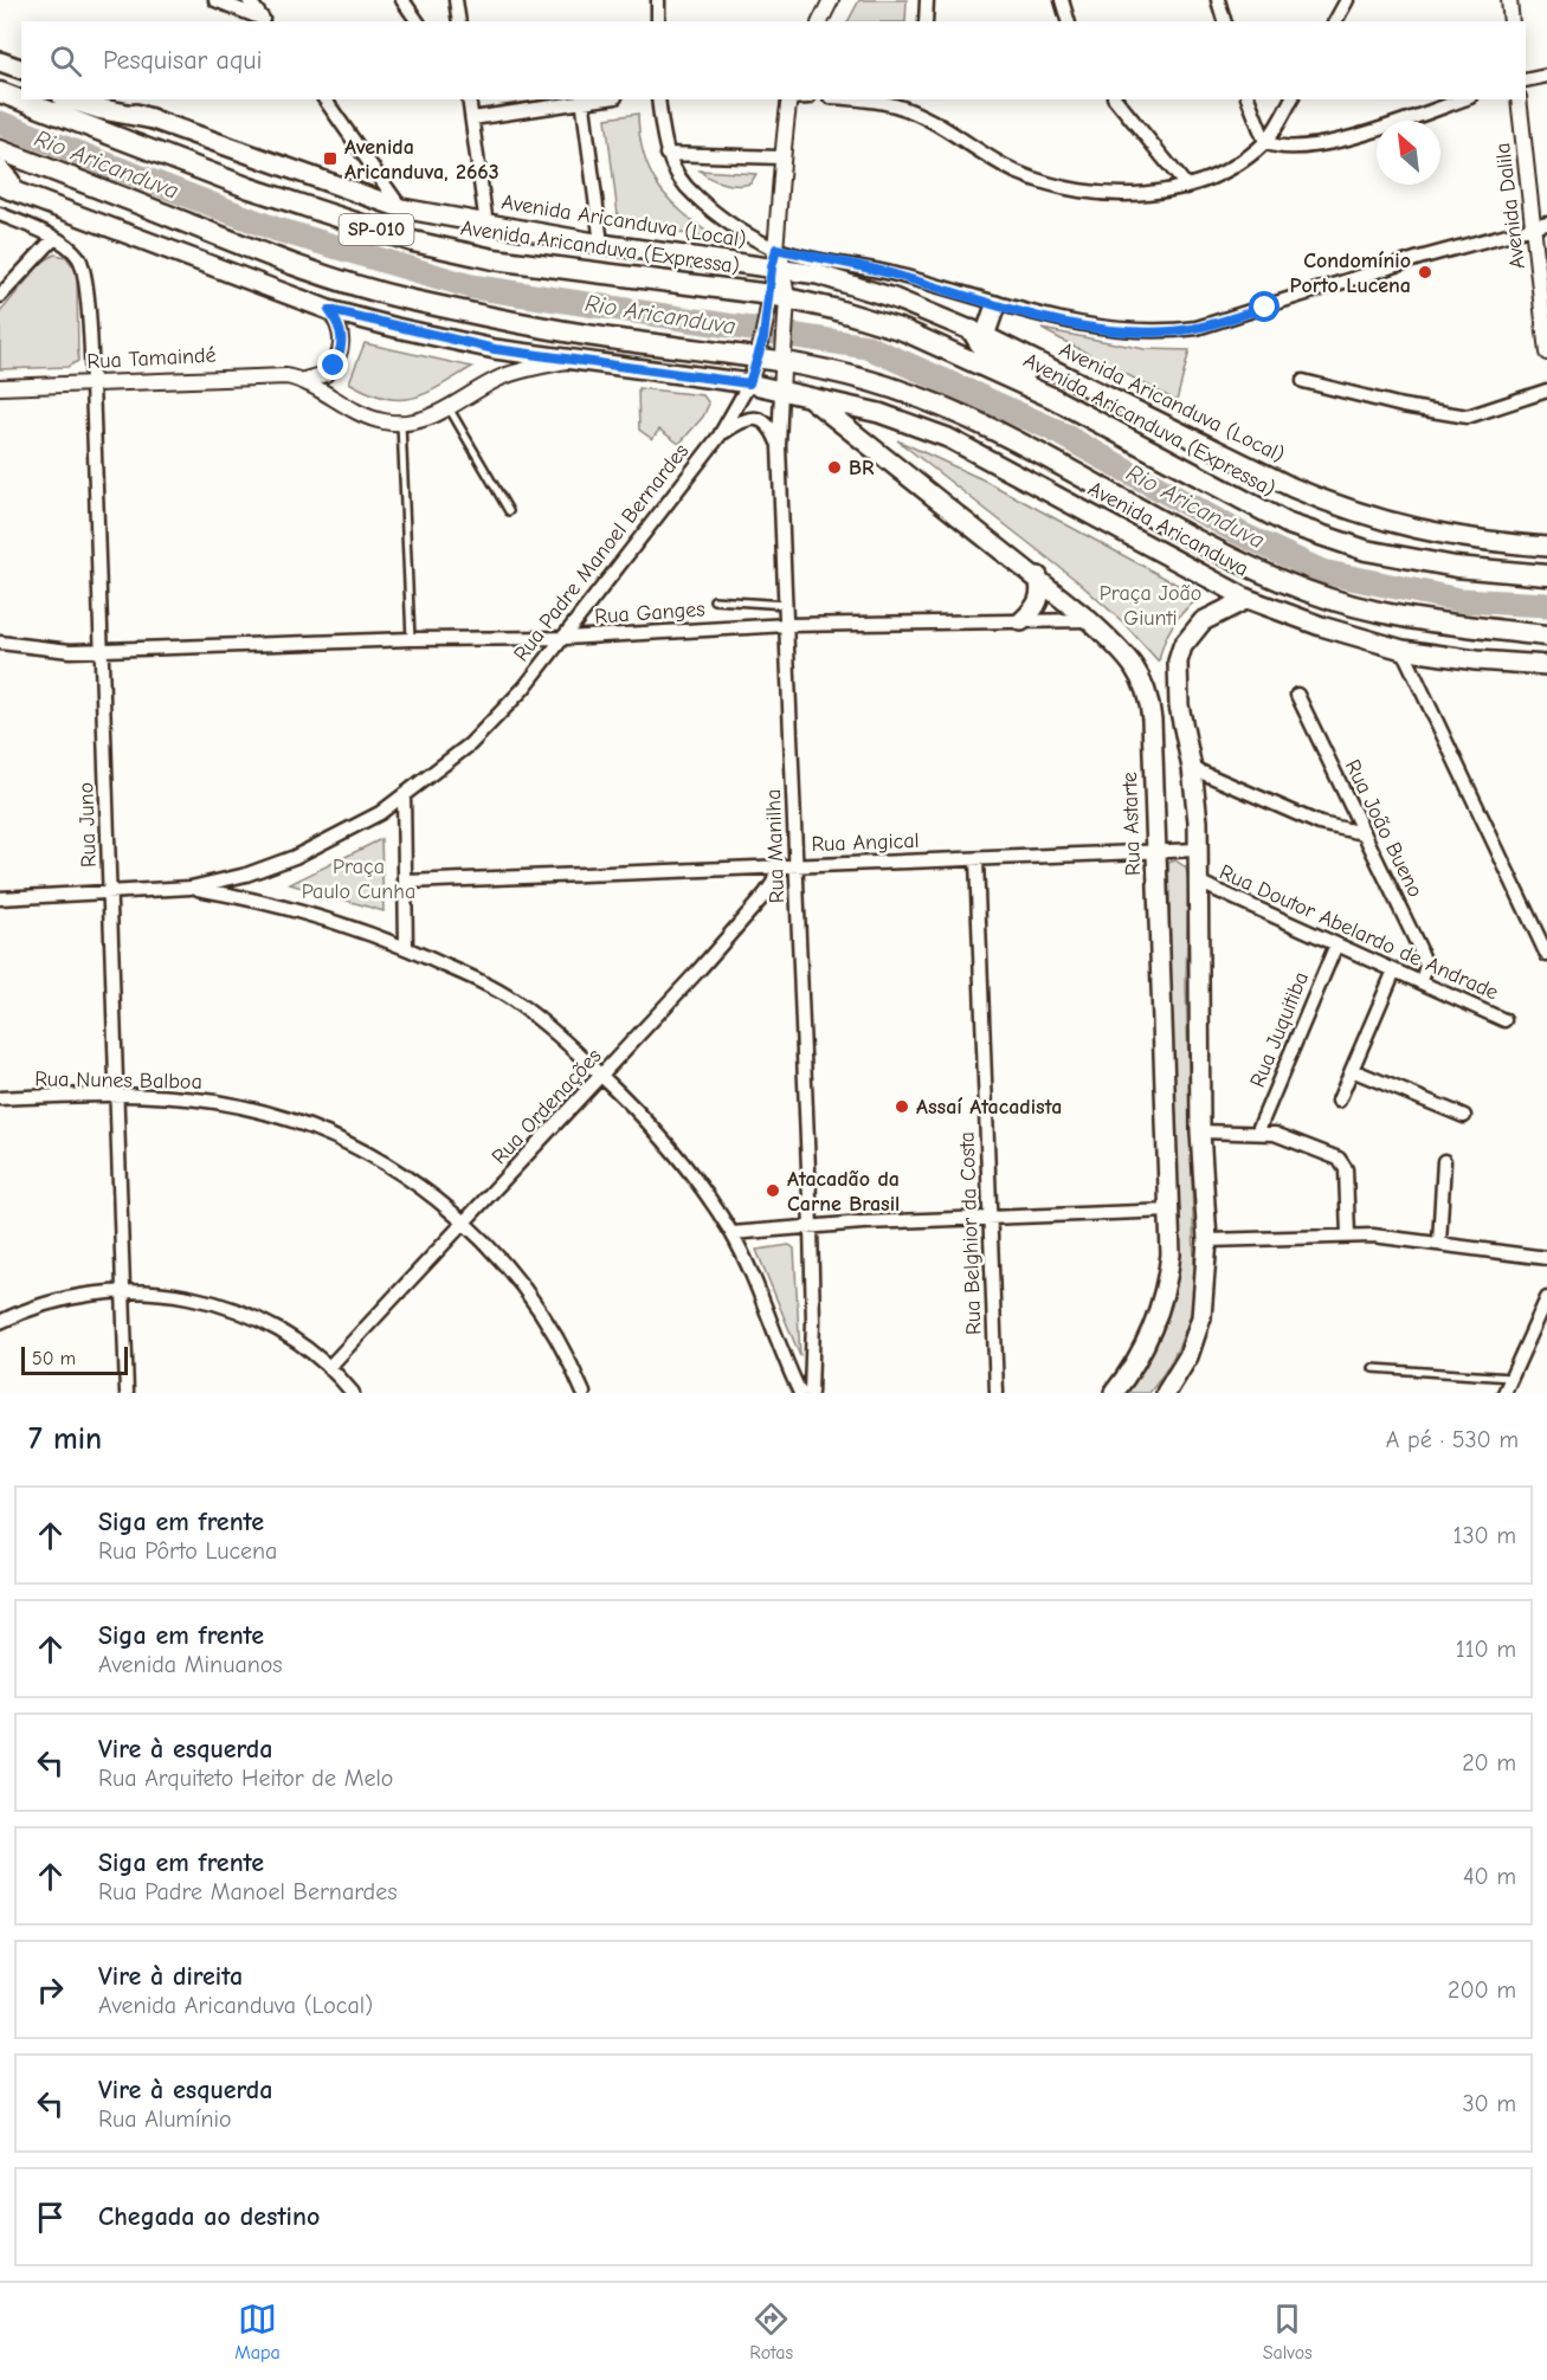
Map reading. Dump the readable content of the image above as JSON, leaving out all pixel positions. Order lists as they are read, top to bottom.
{
  "streets": {
    "highway": ["SP-010", "Avenida Aricanduva (Expressa)"],
    "main road": ["Avenida Aricanduva (Local)", "Avenida Aricanduva", "Rua Astarte"],
    "street": [
      "Avenida Dalila",
      "Rua Tamaindé",
      "Rua Padre Manoel Bernardes",
      "Rua Ganges",
      "Rua Juno",
      "Rua João Bueno",
      "Rua Angical",
      "Rua Manilha",
      "Rua Doutor Abelardo de Andrade",
      "Rua Juquitiba",
      "Rua Nunes Balboa",
      "Rua Ordenações",
      "Rua Belghior da Costa"
    ]
  },
  "crossings": [
    ["Avenida Aricanduva (Expressa)", "Rua Padre Manoel Bernardes"],
    ["Avenida Aricanduva (Expressa)", "Rua Manilha"],
    ["Rua Tamaindé", "Rua Juno"],
    ["Avenida Aricanduva", "Rua Astarte"],
    ["Avenida Aricanduva", "Rua Manilha"],
    ["Rua Padre Manoel Bernardes", "Rua Ganges"],
    ["Rua Padre Manoel Bernardes", "Rua Manilha"],
    ["Rua Ganges", "Rua Astarte"],
    ["Rua Ganges", "Rua Juno"],
    ["Rua Ganges", "Rua Manilha"],
    ["Rua Astarte", "Rua Angical"],
    ["Rua Juno", "Rua Nunes Balboa"],
    ["Rua João Bueno", "Rua Doutor Abelardo de Andrade"],
    ["Rua Angical", "Rua Manilha"],
    ["Rua Angical", "Rua Ordenações"],
    ["Rua Angical", "Rua Belghior da Costa"],
    ["Rua Doutor Abelardo de Andrade", "Rua Juquitiba"],
    ["Rua Nunes Balboa", "Rua Ordenações"]
  ],
  "water": ["Rio Aricanduva"],
  "parks": ["Praça João Giunti", "Praça Paulo Cunha"],
  "places": {
    "transit": ["Avenida Aricanduva, 2663"],
    "other": [
      "Condomínio Porto Lucena",
      "BR",
      "Assaí Atacadista",
      "Atacadão da Carne Brasil"
    ]
  },
  "scale_bar": "50 m",
  "north": "top left",
  "page": {
    "search": "Pesquisar aqui",
    "scale": "50 m",
    "heading": ["7 min", "A pé · 530 m"],
    "list": [
      ["Siga em frente", "Rua Pôrto Lucena", "130 m"],
      ["Siga em frente", "Avenida Minuanos", "110 m"],
      ["Vire à esquerda", "Rua Arquiteto Heitor de Melo", "20 m"],
      ["Siga em frente", "Rua Padre Manoel Bernardes", "40 m"],
      ["Vire à direita", "Avenida Aricanduva (Local)", "200 m"],
      ["Vire à esquerda", "Rua Alumínio", "30 m"],
      "Chegada ao destino"
    ],
    "nav": ["Mapa", "Rotas", "Salvos"]
  }
}
